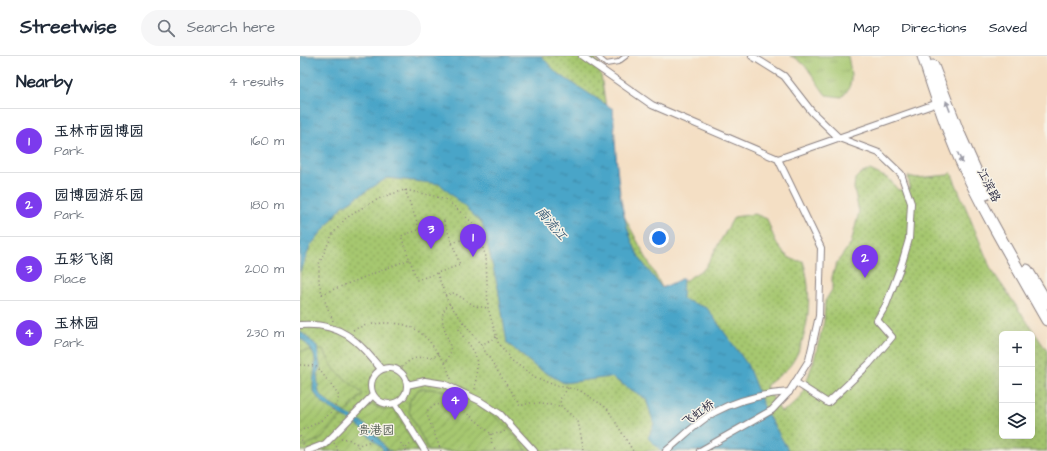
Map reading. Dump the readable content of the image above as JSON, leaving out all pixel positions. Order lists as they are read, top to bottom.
{
  "streets": {
    "main road": ["江滨路"],
    "street": ["飞虹桥"]
  },
  "water": ["南流江"],
  "parks": ["贵港园"],
  "page": {
    "header": "Streetwise",
    "search": "Search here",
    "nav": ["Map", "Directions", "Saved"],
    "heading": ["Nearby", "4 results"],
    "list": [
      {
        "mark": "1",
        "name": "玉林市园博园",
        "note": "Park",
        "value": "160 m"
      },
      {
        "mark": "2",
        "name": "园博园游乐园",
        "note": "Park",
        "value": "180 m"
      },
      {
        "mark": "3",
        "name": "五彩飞阁",
        "note": "Place",
        "value": "200 m"
      },
      {
        "mark": "4",
        "name": "玉林园",
        "note": "Park",
        "value": "230 m"
      }
    ],
    "pins": [
      "3",
      "1",
      "2",
      "4"
    ],
    "map_buttons": ["+", "−"]
  }
}
